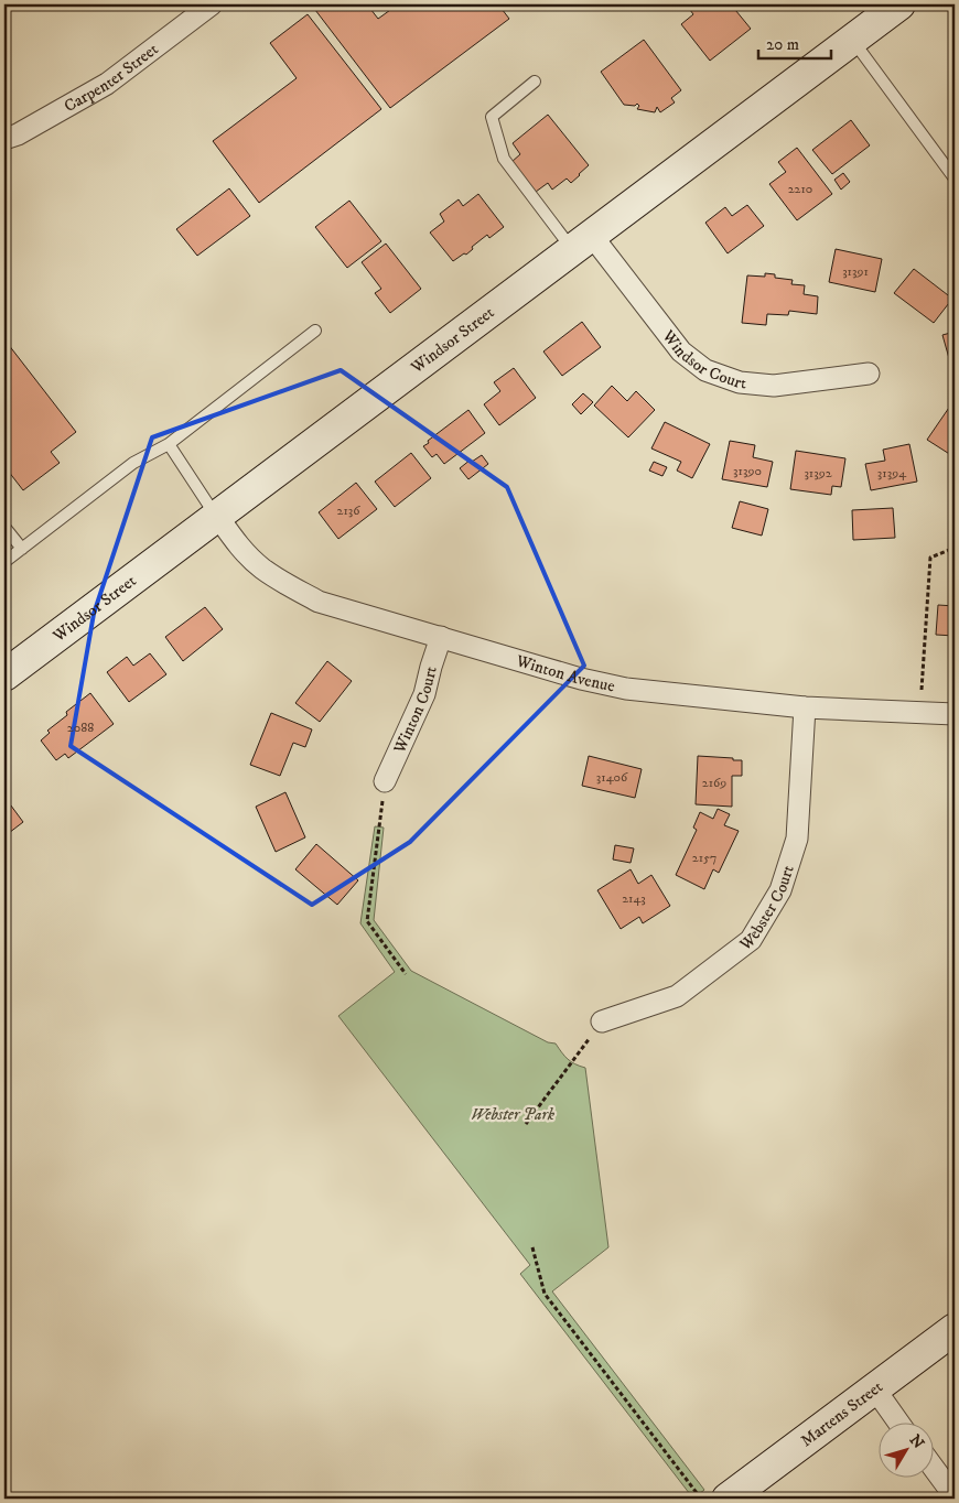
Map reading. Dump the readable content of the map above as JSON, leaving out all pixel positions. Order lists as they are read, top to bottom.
{
  "streets": {
    "street": [
      "Carpenter Street",
      "Windsor Street",
      "Windsor Court",
      "Winton Avenue",
      "Winton Court",
      "Webster Court",
      "Martens Street"
    ]
  },
  "crossings": [
    ["Windsor Street", "Windsor Court"],
    ["Windsor Street", "Winton Avenue"],
    ["Winton Avenue", "Winton Court"],
    ["Winton Avenue", "Webster Court"]
  ],
  "parks": ["Webster Park"],
  "house_numbers": [
    "2210",
    "31391",
    "31390",
    "31392",
    "31394",
    "2136",
    "2088",
    "31406",
    "2169",
    "2157",
    "2143"
  ],
  "scale_bar": "20 m",
  "north": "top right"
}
